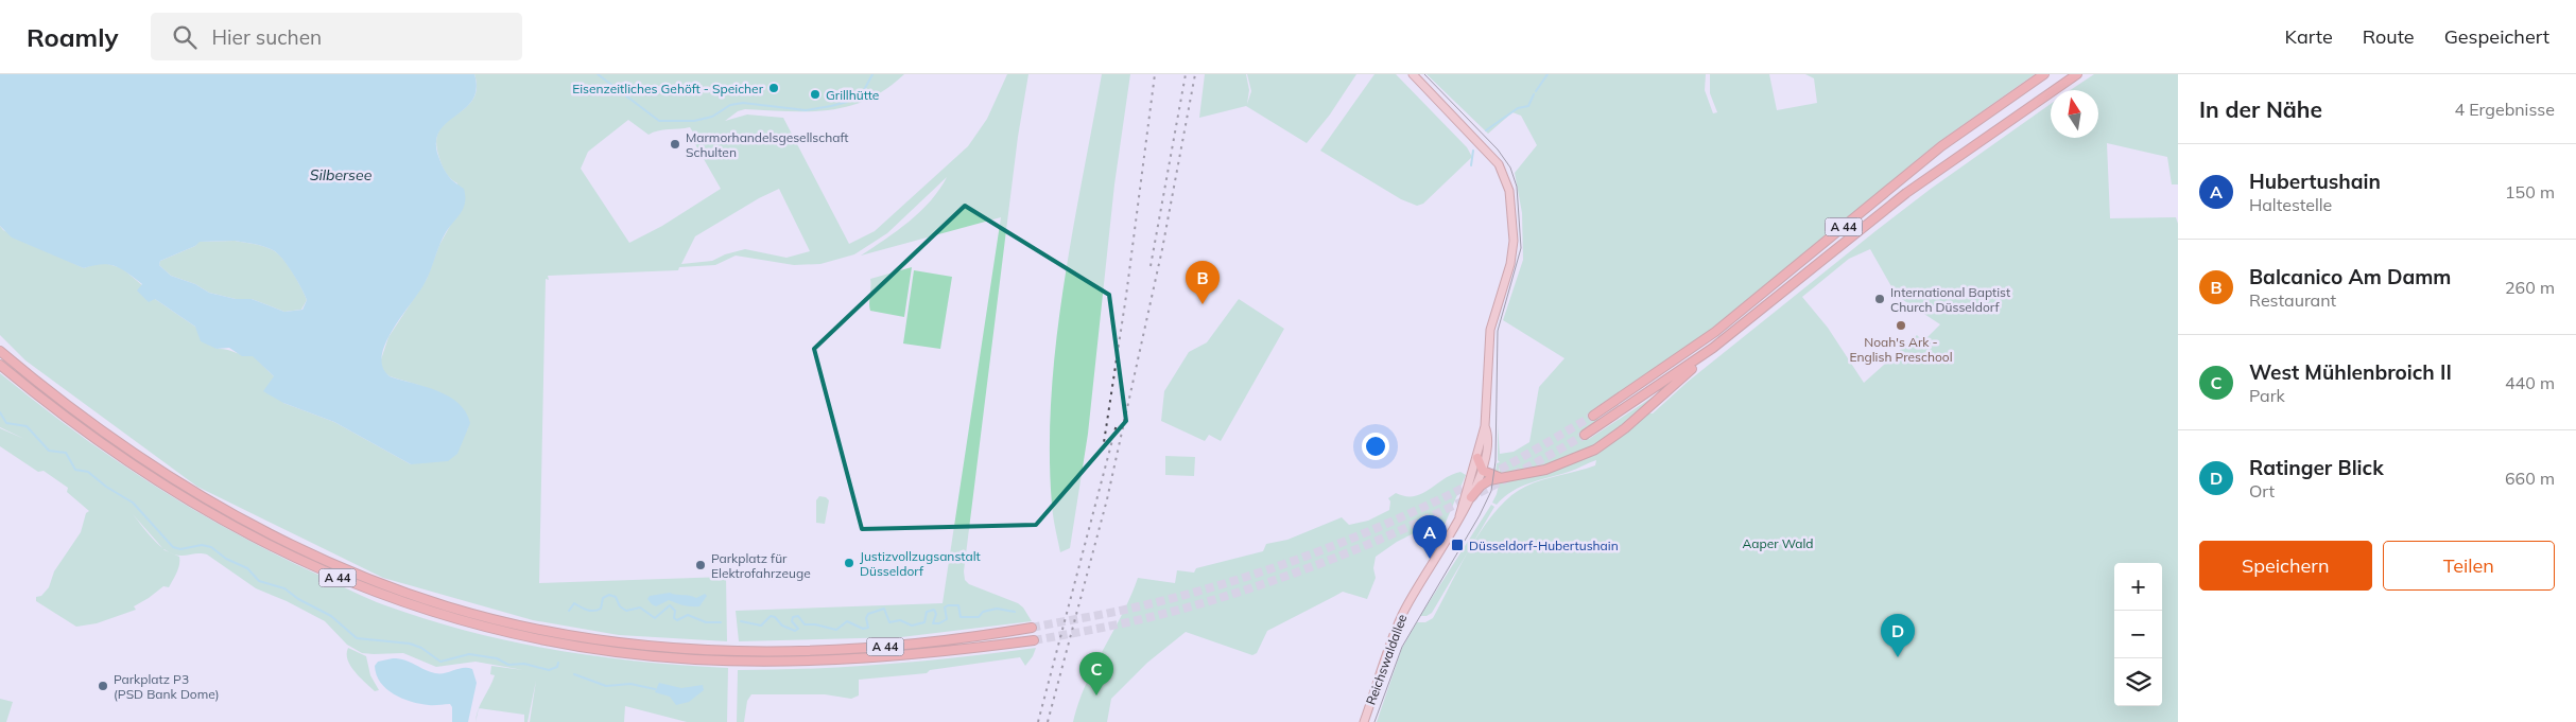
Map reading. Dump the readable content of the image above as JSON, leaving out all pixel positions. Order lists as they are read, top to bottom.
{
  "streets": {
    "highway": ["A 44"],
    "main road": ["Reichswaldallee"]
  },
  "water": ["Silbersee"],
  "parks": ["Aaper Wald"],
  "places": {
    "other": [
      "Eisenzeitliches Gehöft - Speicher",
      "Grillhütte",
      "Marmorhandelsgesellschaft Schulten",
      "International Baptist Church Düsseldorf",
      "Noah's Ark - English Preschool",
      "Justizvollzugsanstalt Düsseldorf",
      "Parkplatz für Elektrofahrzeuge",
      "Parkplatz P3 (PSD Bank Dome)"
    ],
    "transit": ["Düsseldorf-Hubertushain"]
  },
  "north": "top",
  "page": {
    "header": "Roamly",
    "search": "Hier suchen",
    "nav": ["Karte", "Route", "Gespeichert"],
    "heading": ["In der Nähe", "4 Ergebnisse"],
    "list": [
      {
        "mark": "A",
        "name": "Hubertushain",
        "note": "Haltestelle",
        "value": "150 m"
      },
      {
        "mark": "B",
        "name": "Balcanico Am Damm",
        "note": "Restaurant",
        "value": "260 m"
      },
      {
        "mark": "C",
        "name": "West Mühlenbroich II",
        "note": "Park",
        "value": "440 m"
      },
      {
        "mark": "D",
        "name": "Ratinger Blick",
        "note": "Ort",
        "value": "660 m"
      }
    ],
    "pins": [
      "B",
      "A",
      "D",
      "C"
    ],
    "buttons": ["Speichern", "Teilen"],
    "map_buttons": ["+", "−"]
  }
}
